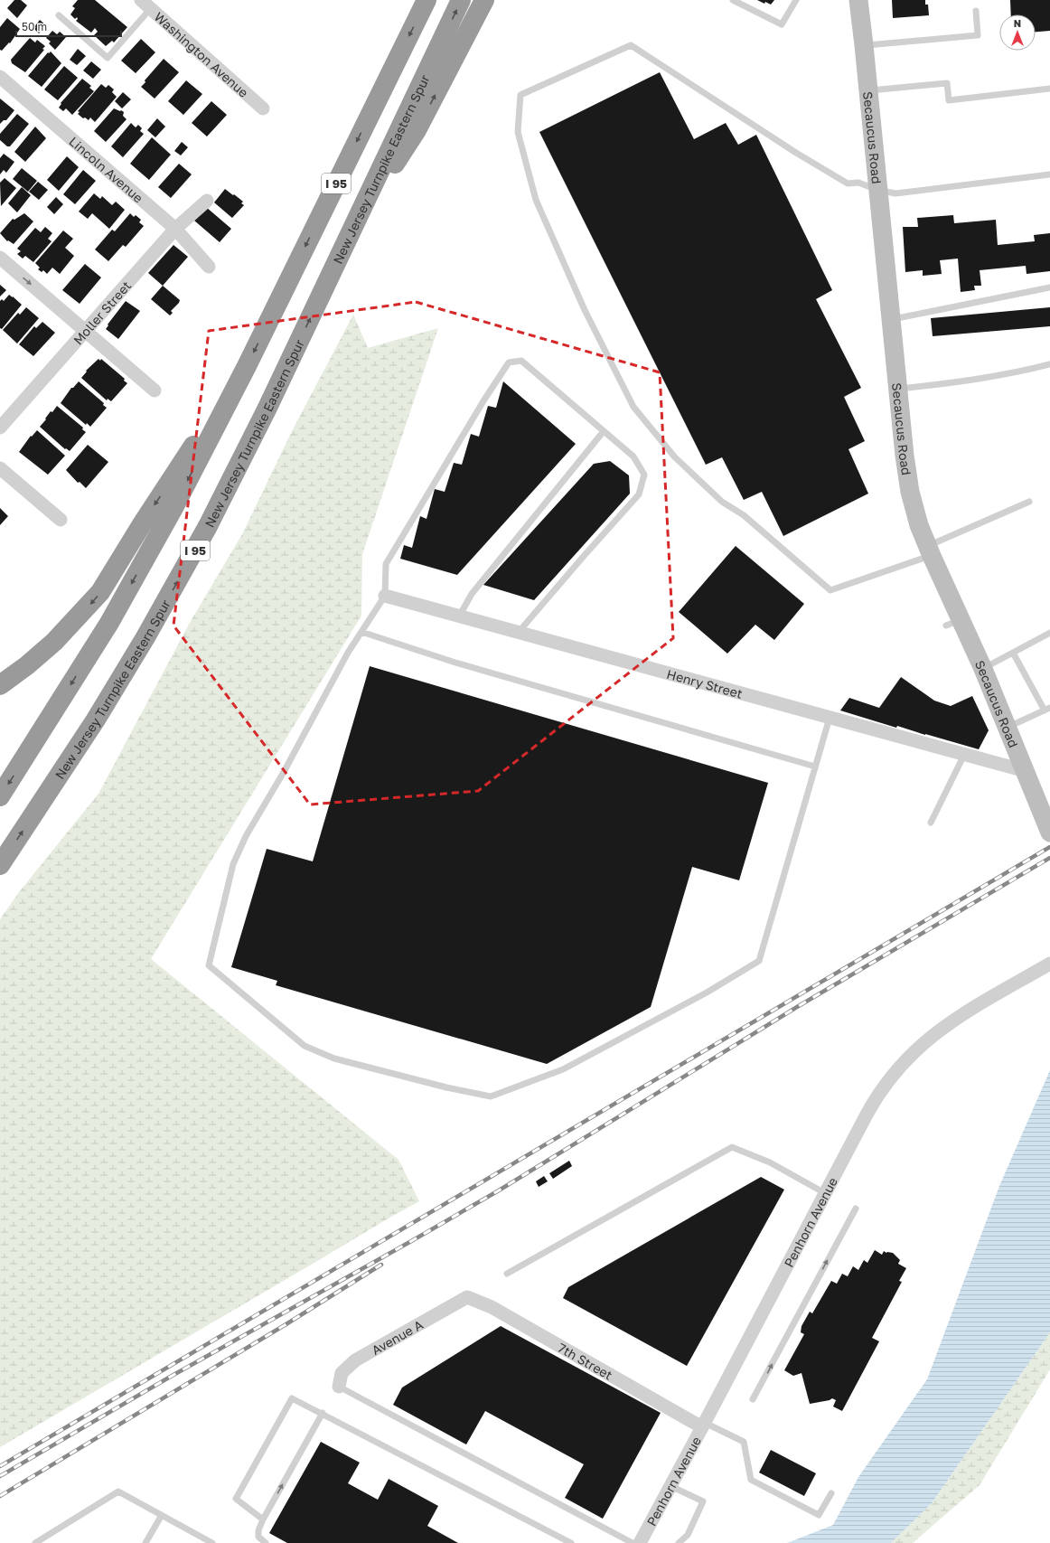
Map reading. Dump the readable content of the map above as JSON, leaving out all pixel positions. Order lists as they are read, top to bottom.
{
  "streets": {
    "highway": ["New Jersey Turnpike Eastern Spur", "I 95"],
    "main road": ["Secaucus Road"],
    "street": [
      "Washington Avenue",
      "Lincoln Avenue",
      "Moller Street",
      "Henry Street",
      "Penhorn Avenue",
      "Avenue A",
      "7th Street"
    ]
  },
  "crossings": [
    ["Secaucus Road", "Henry Street"],
    ["Lincoln Avenue", "Moller Street"],
    ["Penhorn Avenue", "7th Street"],
    ["Avenue A", "7th Street"]
  ],
  "scale_bar": "50 m",
  "north": "top"
}
